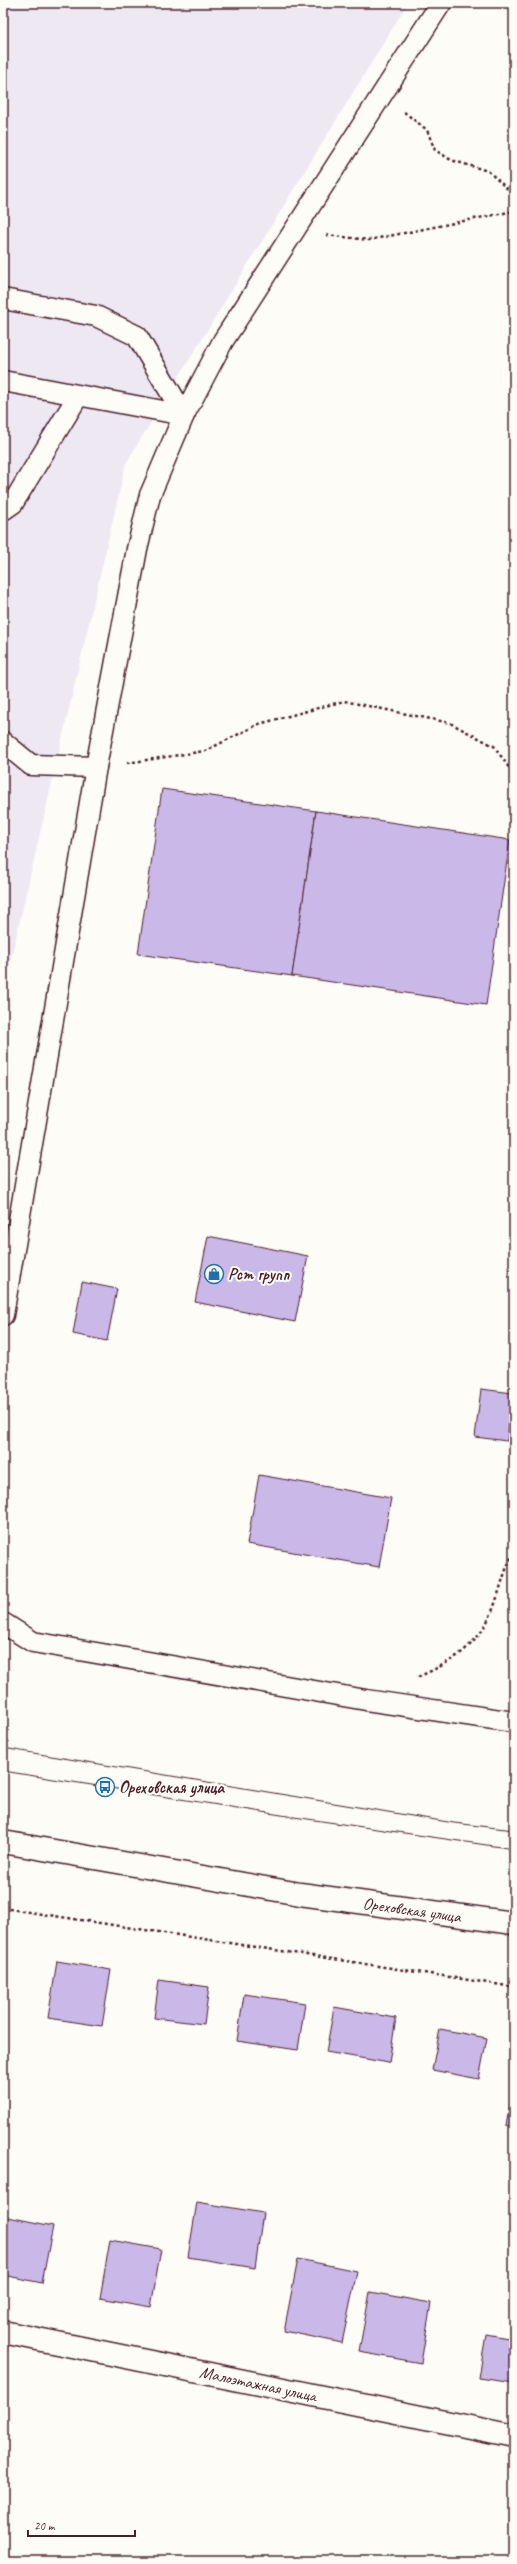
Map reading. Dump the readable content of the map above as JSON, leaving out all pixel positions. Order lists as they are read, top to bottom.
{
  "streets": {
    "street": ["Ореховская улица", "Малоэтажная улица"]
  },
  "places": {
    "shop": ["Рст групп"],
    "bus stop": ["Ореховская улица"]
  },
  "scale_bar": "20 m"
}
